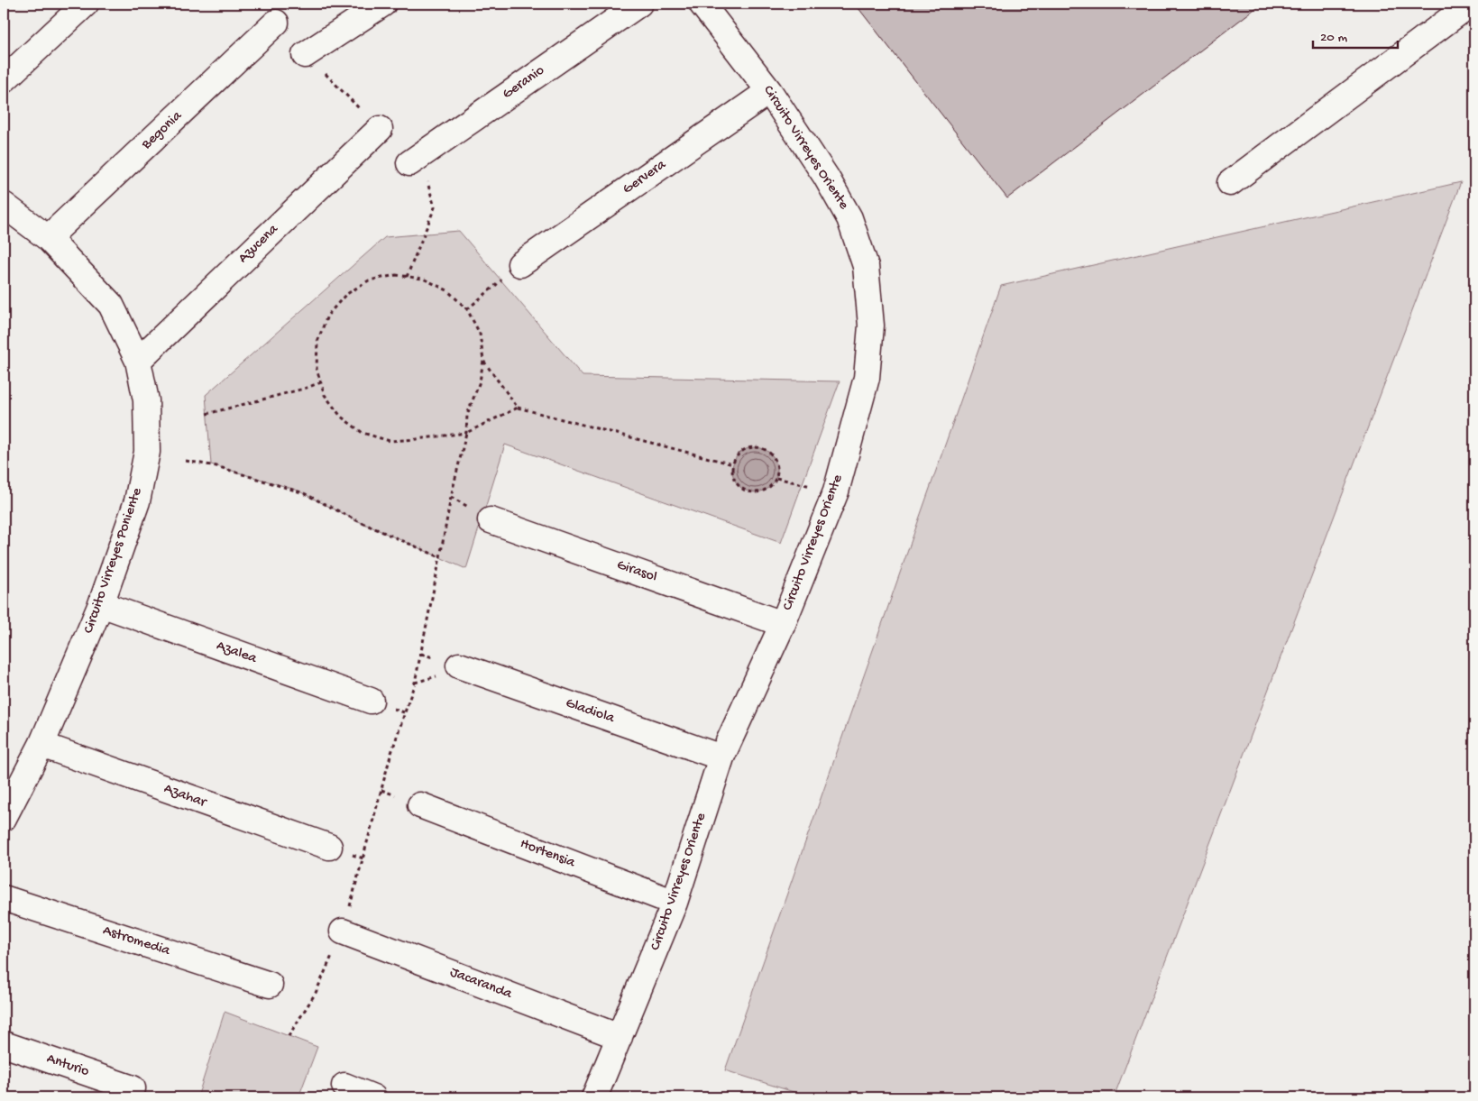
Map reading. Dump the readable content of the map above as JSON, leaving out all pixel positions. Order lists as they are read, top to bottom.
{
  "streets": {
    "street": [
      "Geranio",
      "Begonia",
      "Circuito Virreyes Oriente",
      "Gervera",
      "Azucena",
      "Circuito Virreyes Poniente",
      "Girasol",
      "Azalea",
      "Gladiola",
      "Azahar",
      "Hortensia",
      "Astromedia",
      "Jacaranda",
      "Anturio"
    ]
  },
  "crossings": [
    ["Begonia", "Circuito Virreyes Poniente"],
    ["Circuito Virreyes Oriente", "Gervera"],
    ["Circuito Virreyes Oriente", "Girasol"],
    ["Circuito Virreyes Oriente", "Gladiola"],
    ["Circuito Virreyes Oriente", "Hortensia"],
    ["Circuito Virreyes Oriente", "Jacaranda"],
    ["Azucena", "Circuito Virreyes Poniente"],
    ["Circuito Virreyes Poniente", "Azalea"],
    ["Circuito Virreyes Poniente", "Azahar"]
  ],
  "scale_bar": "20 m"
}
